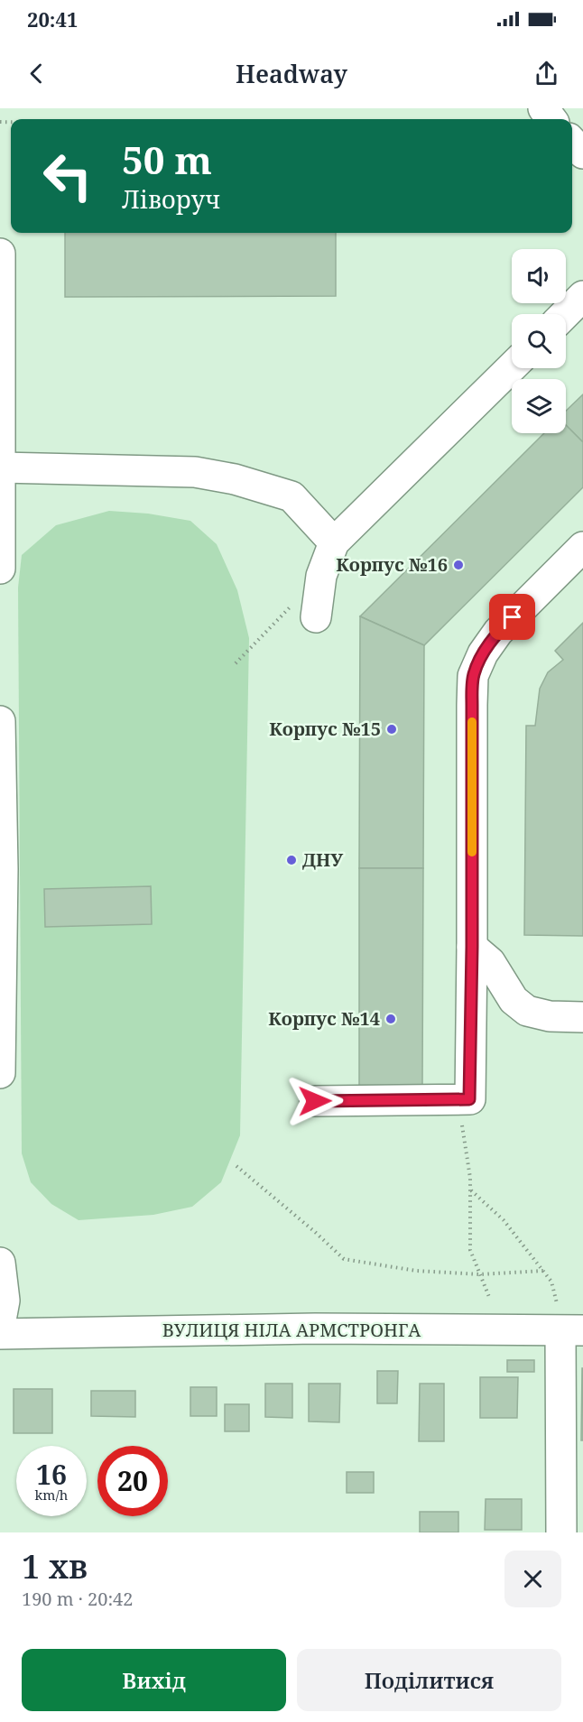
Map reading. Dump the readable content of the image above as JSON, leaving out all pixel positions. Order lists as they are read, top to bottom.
{
  "streets": {
    "street": ["ВУЛИЦЯ НІЛА АРМСТРОНГА"]
  },
  "places": [
    "Корпус №16",
    "Корпус №15",
    "ДНУ",
    "Корпус №14"
  ],
  "page": {
    "status": "20:41",
    "header": "Headway",
    "turn": ["50 m", "Ліворуч"],
    "speed": "16 km/h",
    "limit": "20",
    "heading": ["1 хв", "190 m · 20:42"],
    "buttons": ["Вихід", "Поділитися"]
  }
}
